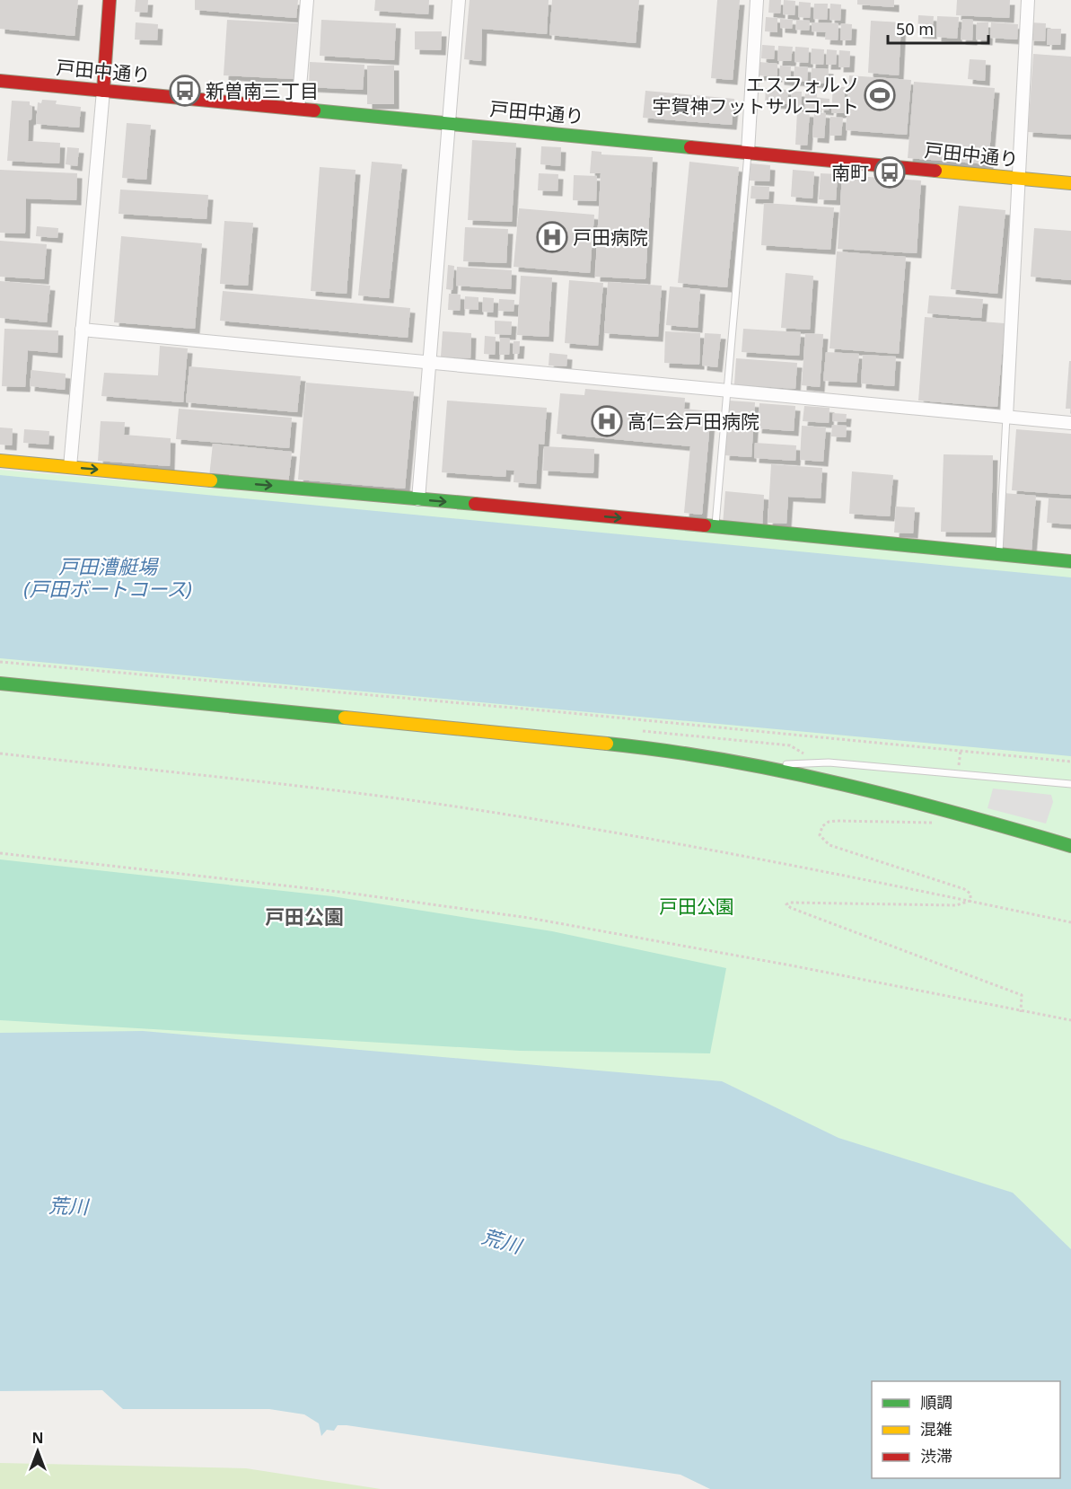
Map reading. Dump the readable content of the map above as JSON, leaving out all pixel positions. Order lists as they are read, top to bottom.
{
  "streets": {
    "street": ["戸田中通り"]
  },
  "districts": ["戸田公園"],
  "water": ["戸田漕艇場 (戸田ボートコース)", "荒川"],
  "parks": ["戸田公園"],
  "places": {
    "bus stop": ["新曽南三丁目", "南町"],
    "sports": ["エスフォルソ 宇賀神フットサルコート"],
    "hospital": ["戸田病院", "高仁会戸田病院"]
  },
  "legend": ["順調", "混雑", "渋滞"],
  "scale_bar": "50 m",
  "north": "top"
}
